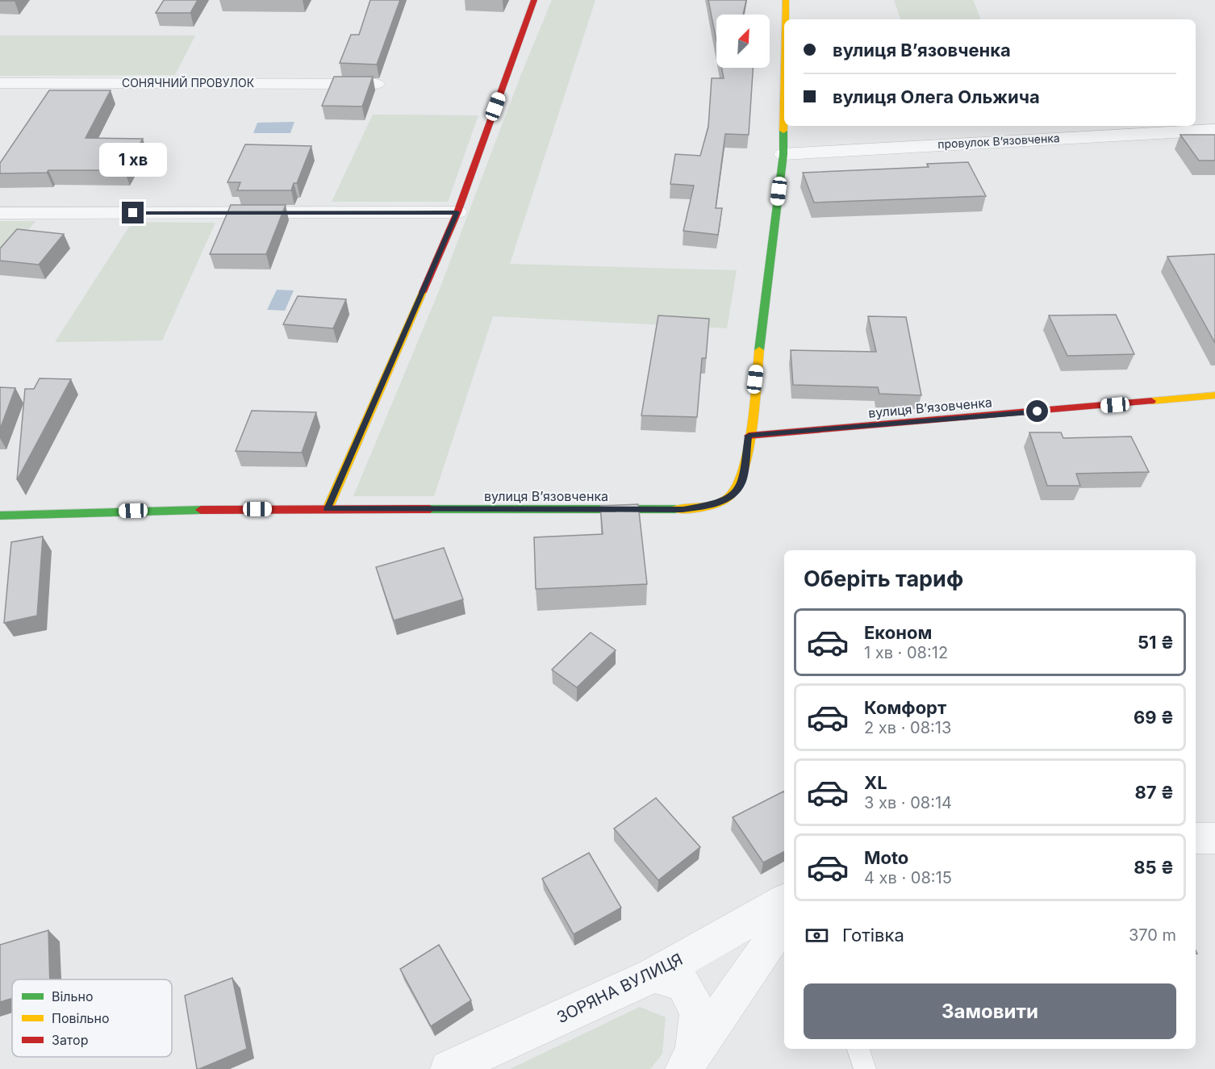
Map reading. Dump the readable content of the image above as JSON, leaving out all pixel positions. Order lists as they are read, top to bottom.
{
  "streets": {
    "street": [
      "СОНЯЧНИЙ ПРОВУЛОК",
      "провулок Вʼязовченка",
      "вулиця Вʼязовченка",
      "ЗОРЯНА ВУЛИЦЯ"
    ]
  },
  "legend": ["Вільно", "Повільно", "Затор"],
  "north": "top right",
  "page": {
    "banner": ["вулиця Вʼязовченка", "вулиця Олега Ольжича"],
    "bubble": "1 хв",
    "heading": "Оберіть тариф",
    "list": [
      {
        "name": "Економ",
        "note": "1 хв · 08:12",
        "value": "51 ₴"
      },
      {
        "name": "Комфорт",
        "note": "2 хв · 08:13",
        "value": "69 ₴"
      },
      {
        "name": "XL",
        "note": "3 хв · 08:14",
        "value": "87 ₴"
      },
      {
        "name": "Moto",
        "note": "4 хв · 08:15",
        "value": "85 ₴"
      }
    ],
    "pay": ["Готівка", "370 m"],
    "buttons": "Замовити"
  }
}
